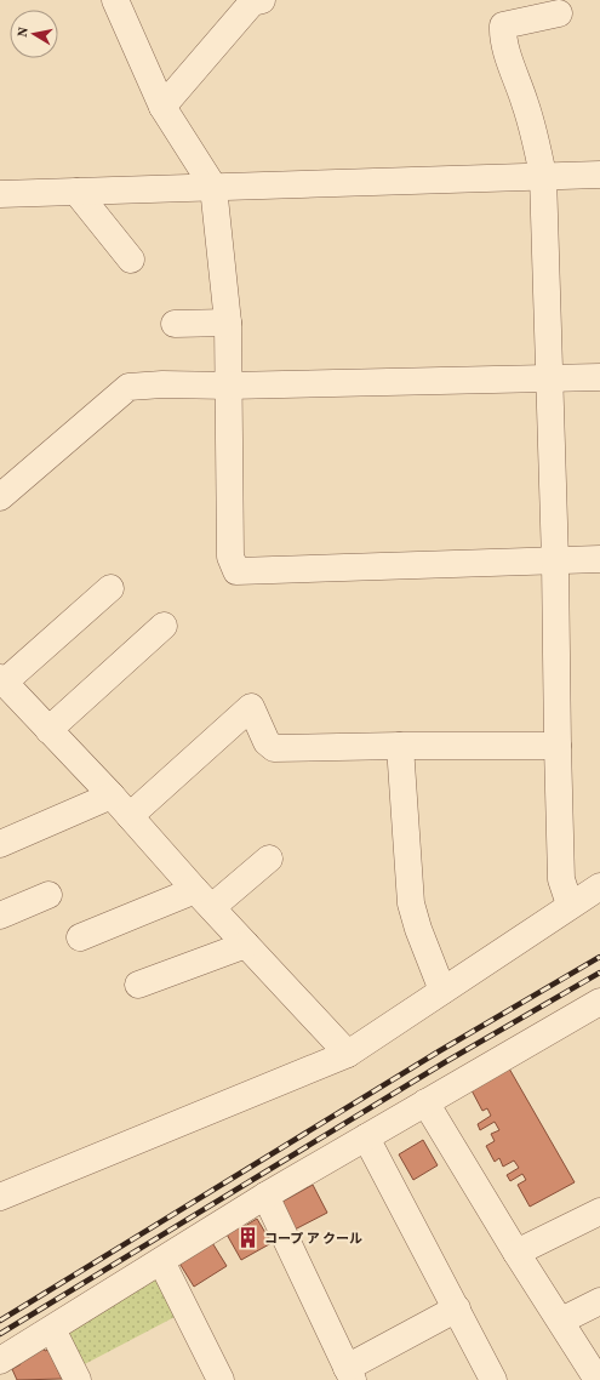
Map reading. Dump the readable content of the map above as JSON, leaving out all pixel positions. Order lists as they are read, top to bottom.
{
  "places": {
    "building": ["コープ ア クール"]
  },
  "north": "left"
}
